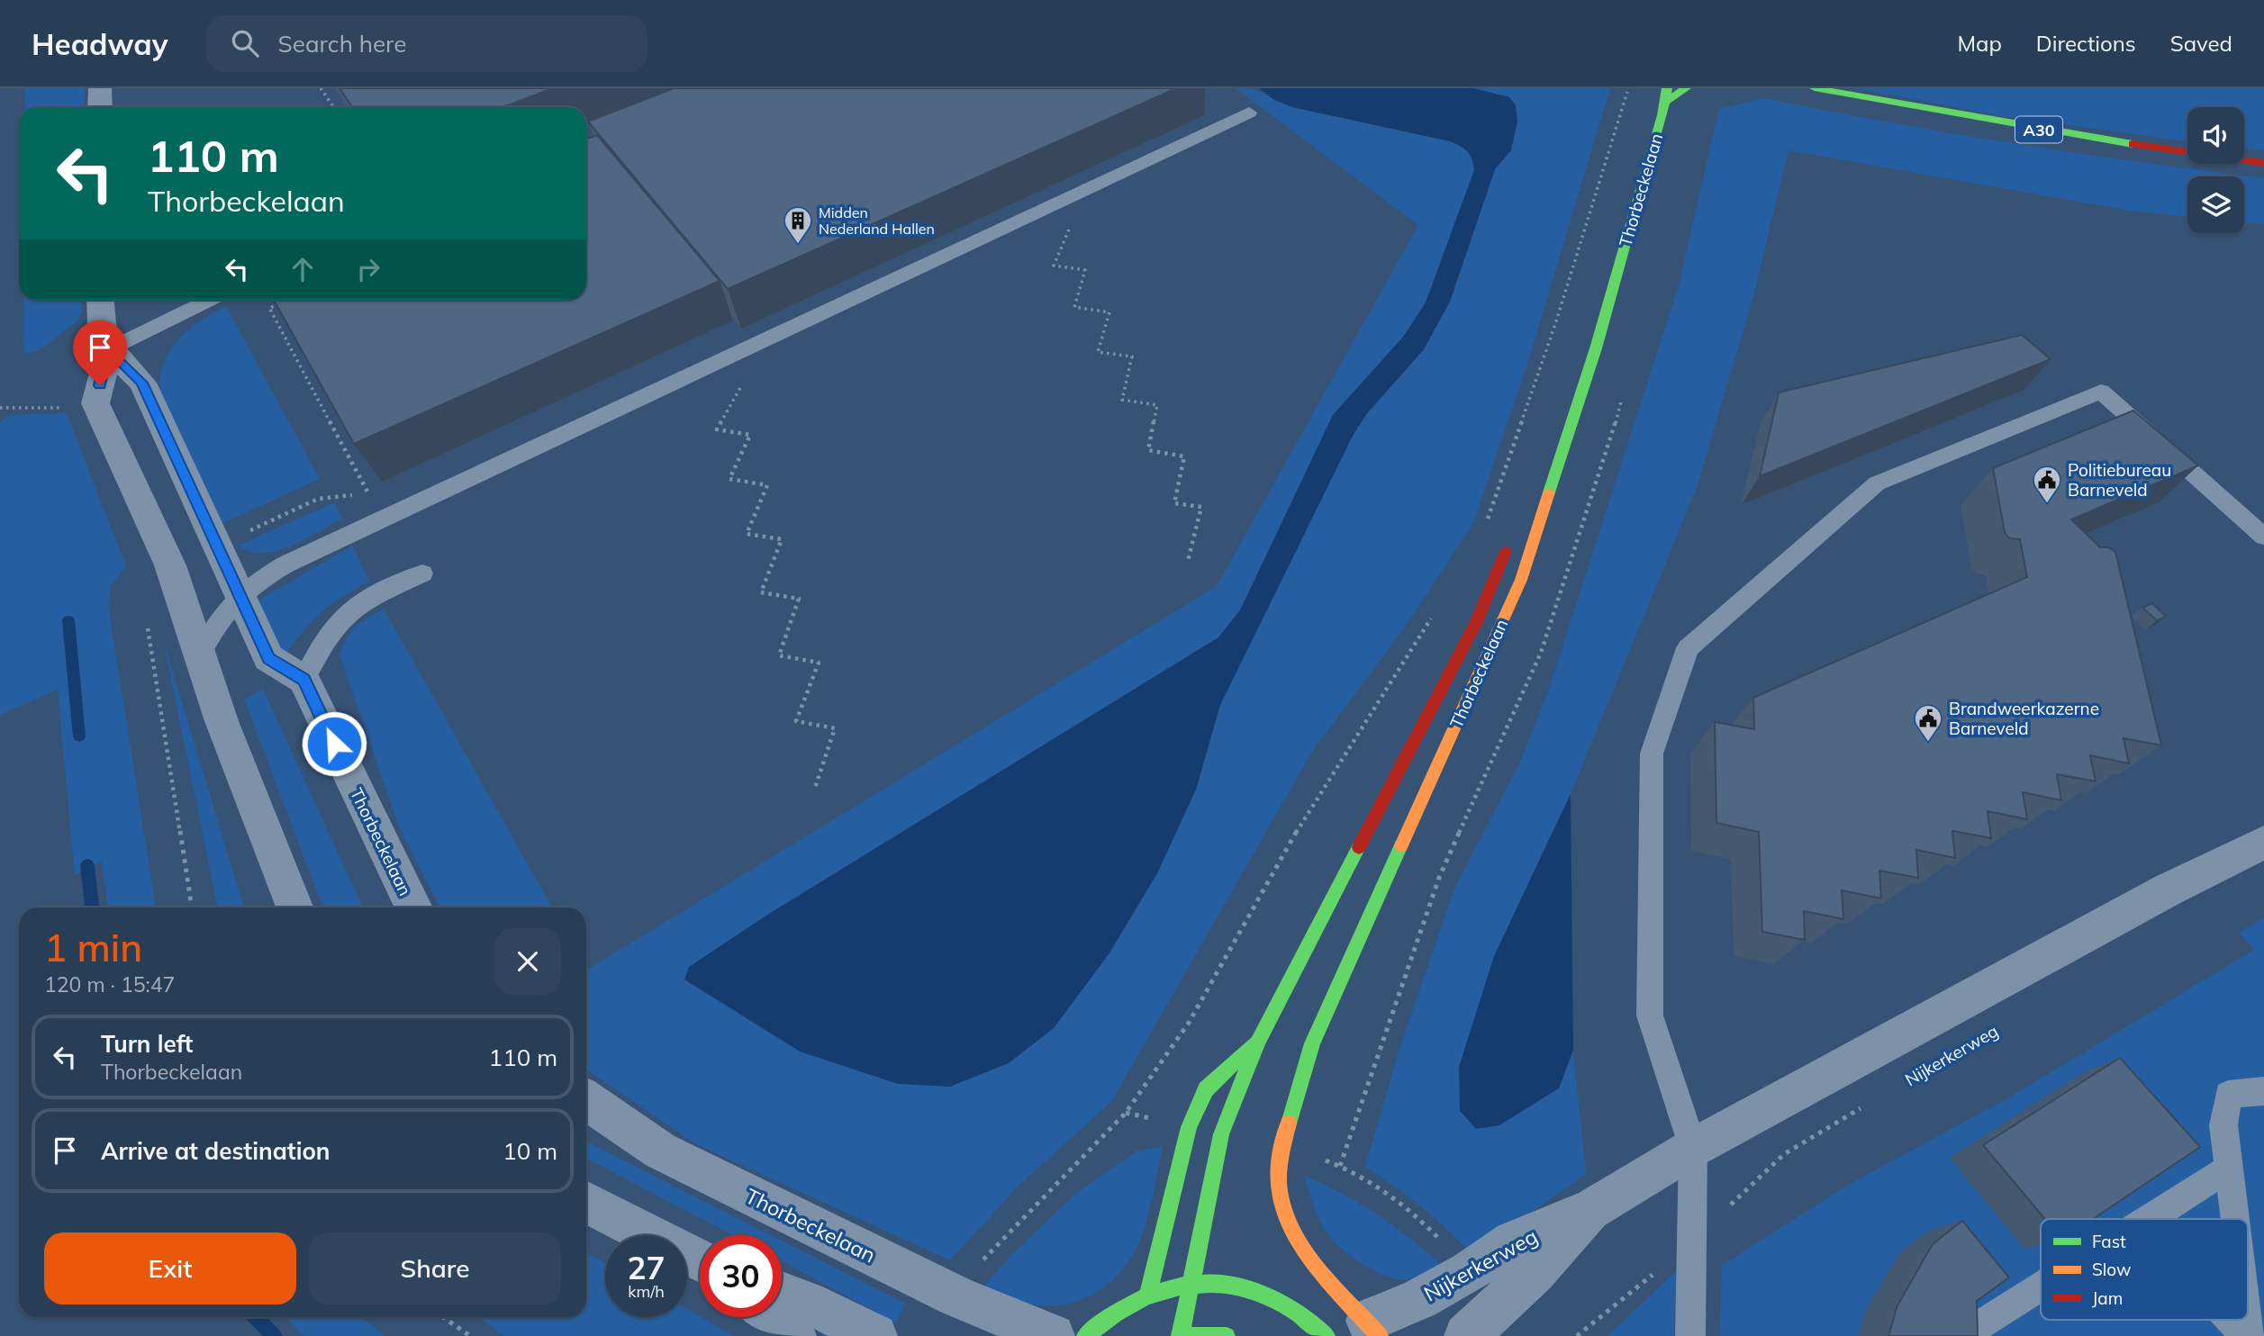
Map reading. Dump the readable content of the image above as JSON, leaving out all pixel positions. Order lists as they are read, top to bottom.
{
  "streets": {
    "main road": ["A30", "Thorbeckelaan"],
    "street": ["Nijkerkerweg"]
  },
  "crossings": [
    ["Thorbeckelaan", "Nijkerkerweg"]
  ],
  "places": {
    "building": ["Midden Nederland Hallen"],
    "public building": ["Politiebureau Barneveld", "Brandweerkazerne Barneveld"]
  },
  "legend": ["Fast", "Slow", "Jam"],
  "page": {
    "header": "Headway",
    "search": "Search here",
    "nav": ["Map", "Directions", "Saved"],
    "turn": ["110 m", "Thorbeckelaan"],
    "heading": ["1 min", "120 m · 15:47"],
    "list": [
      {
        "name": "Turn left",
        "note": "Thorbeckelaan",
        "value": "110 m"
      },
      {
        "name": "Arrive at destination",
        "value": "10 m"
      }
    ],
    "buttons": ["Exit", "Share"],
    "speed": "27 km/h",
    "limit": "30"
  }
}
